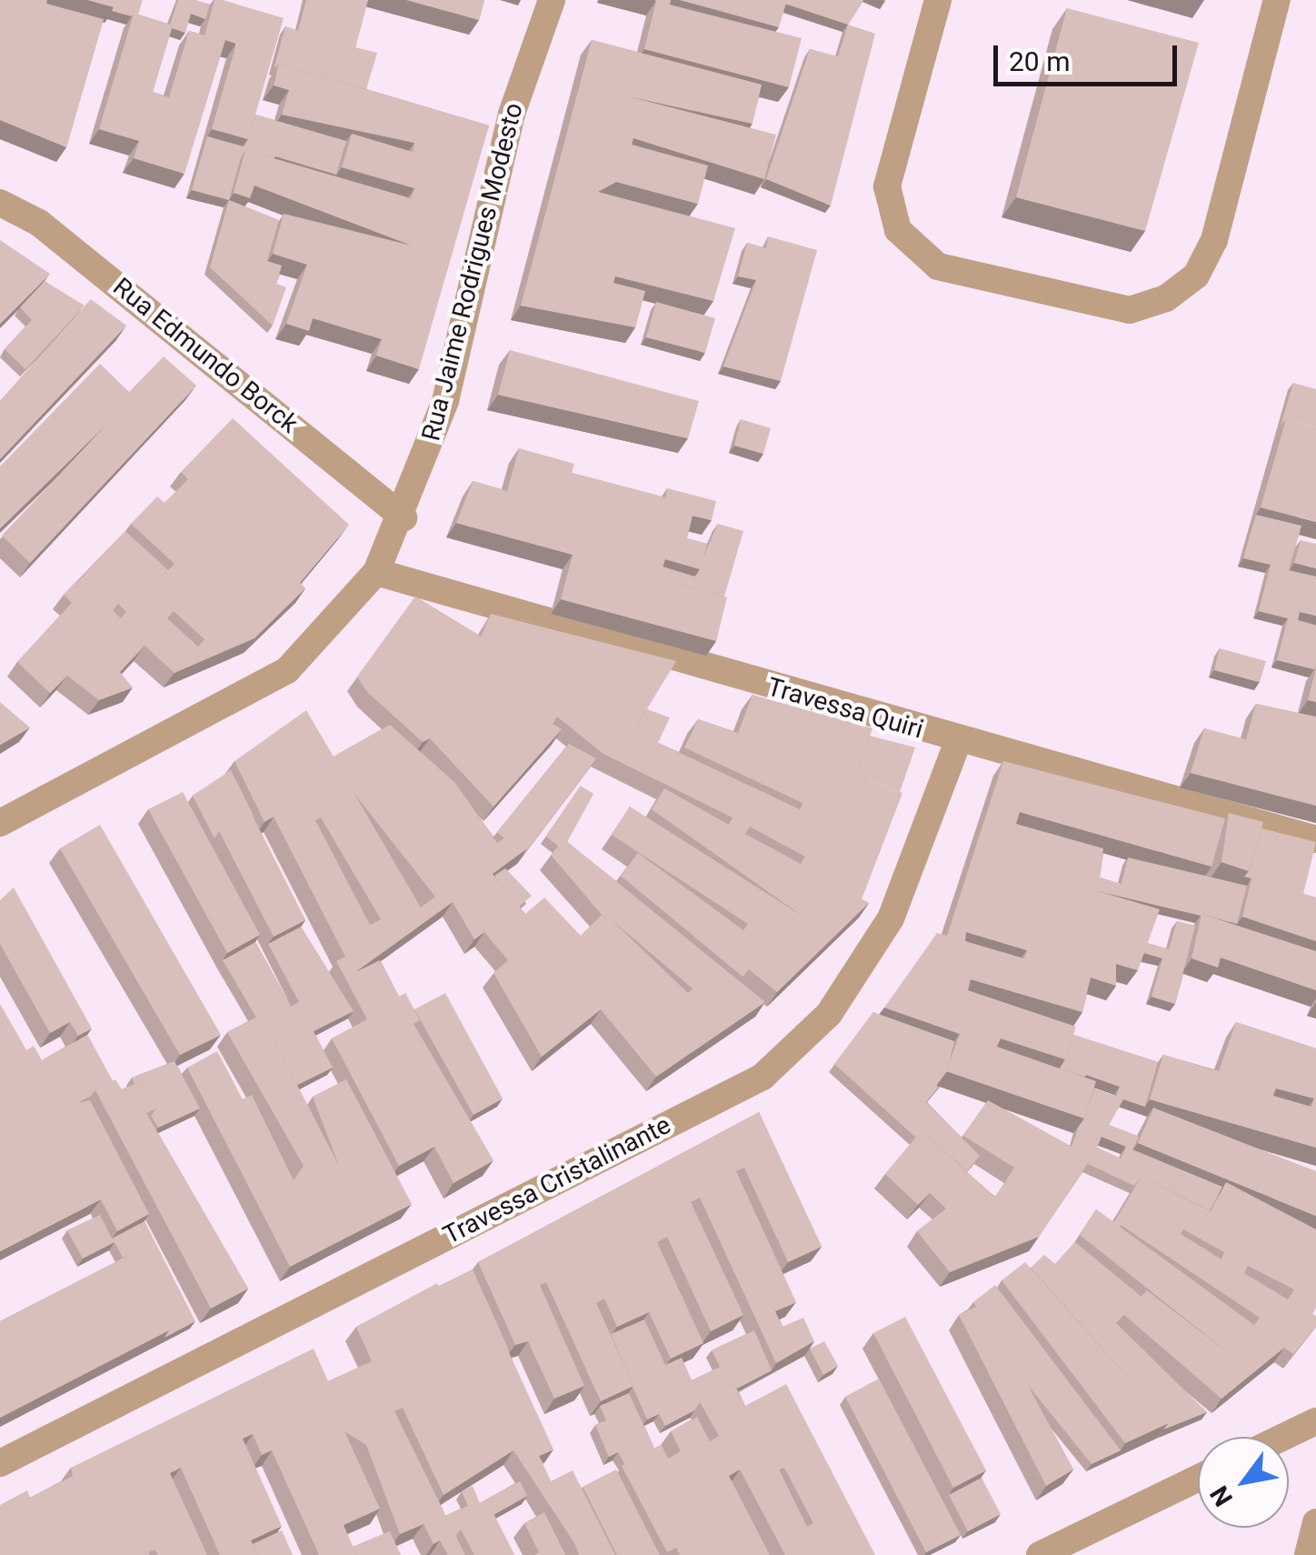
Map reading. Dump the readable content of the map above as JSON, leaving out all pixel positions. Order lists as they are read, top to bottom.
{
  "streets": {
    "street": [
      "Rua Jaime Rodrigues Modesto",
      "Rua Edmundo Borck",
      "Travessa Quiri",
      "Travessa Cristalinante"
    ]
  },
  "crossings": [
    ["Rua Jaime Rodrigues Modesto", "Rua Edmundo Borck"],
    ["Rua Jaime Rodrigues Modesto", "Travessa Quiri"],
    ["Travessa Quiri", "Travessa Cristalinante"]
  ],
  "scale_bar": "20 m",
  "north": "bottom left"
}
